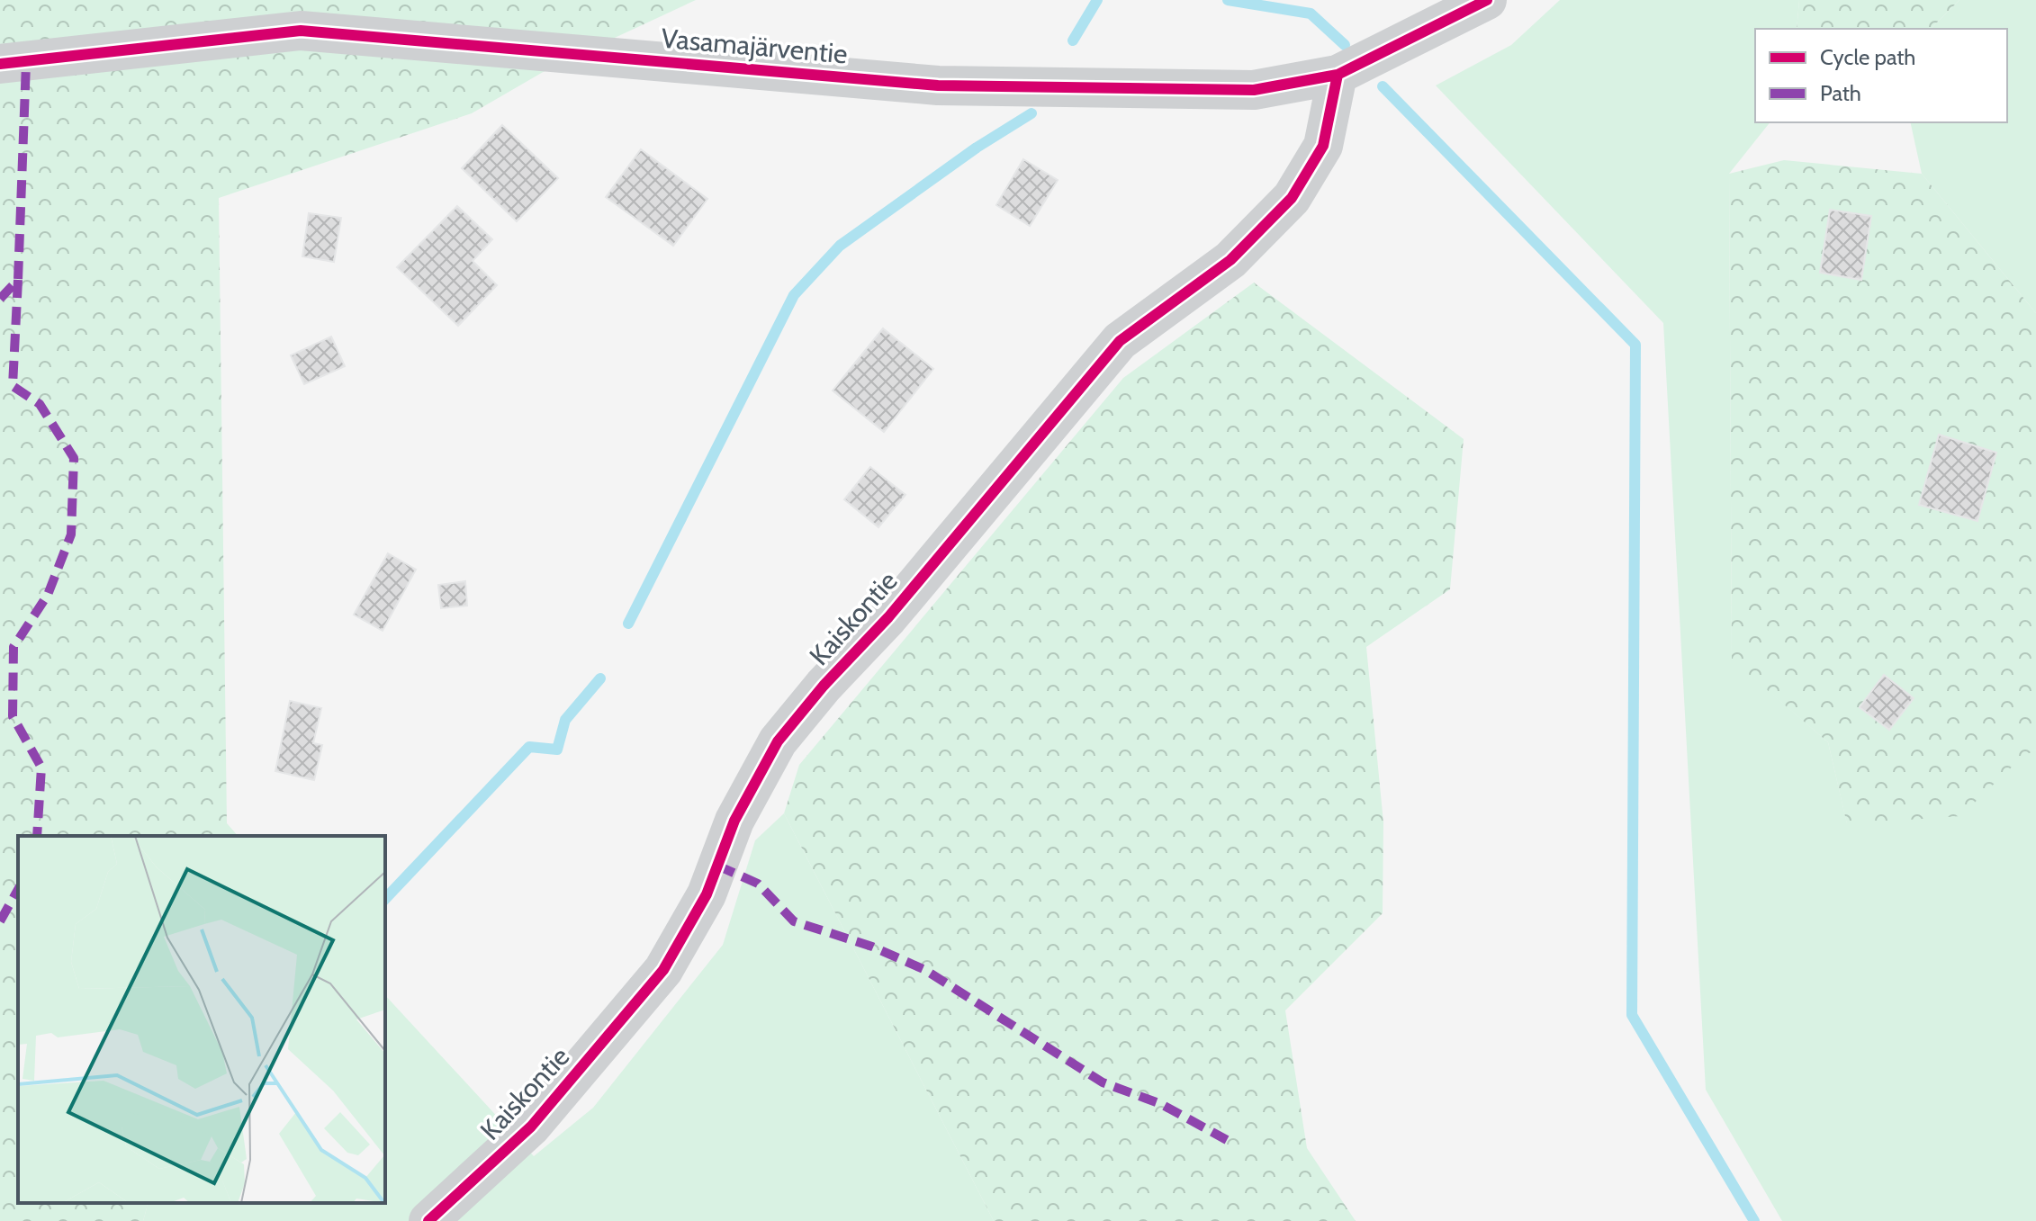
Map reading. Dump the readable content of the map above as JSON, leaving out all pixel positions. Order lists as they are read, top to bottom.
{
  "streets": {
    "street": ["Vasamajärventie", "Kaiskontie"]
  },
  "crossings": [
    ["Vasamajärventie", "Kaiskontie"]
  ],
  "legend": ["Cycle path", "Path"]
}
